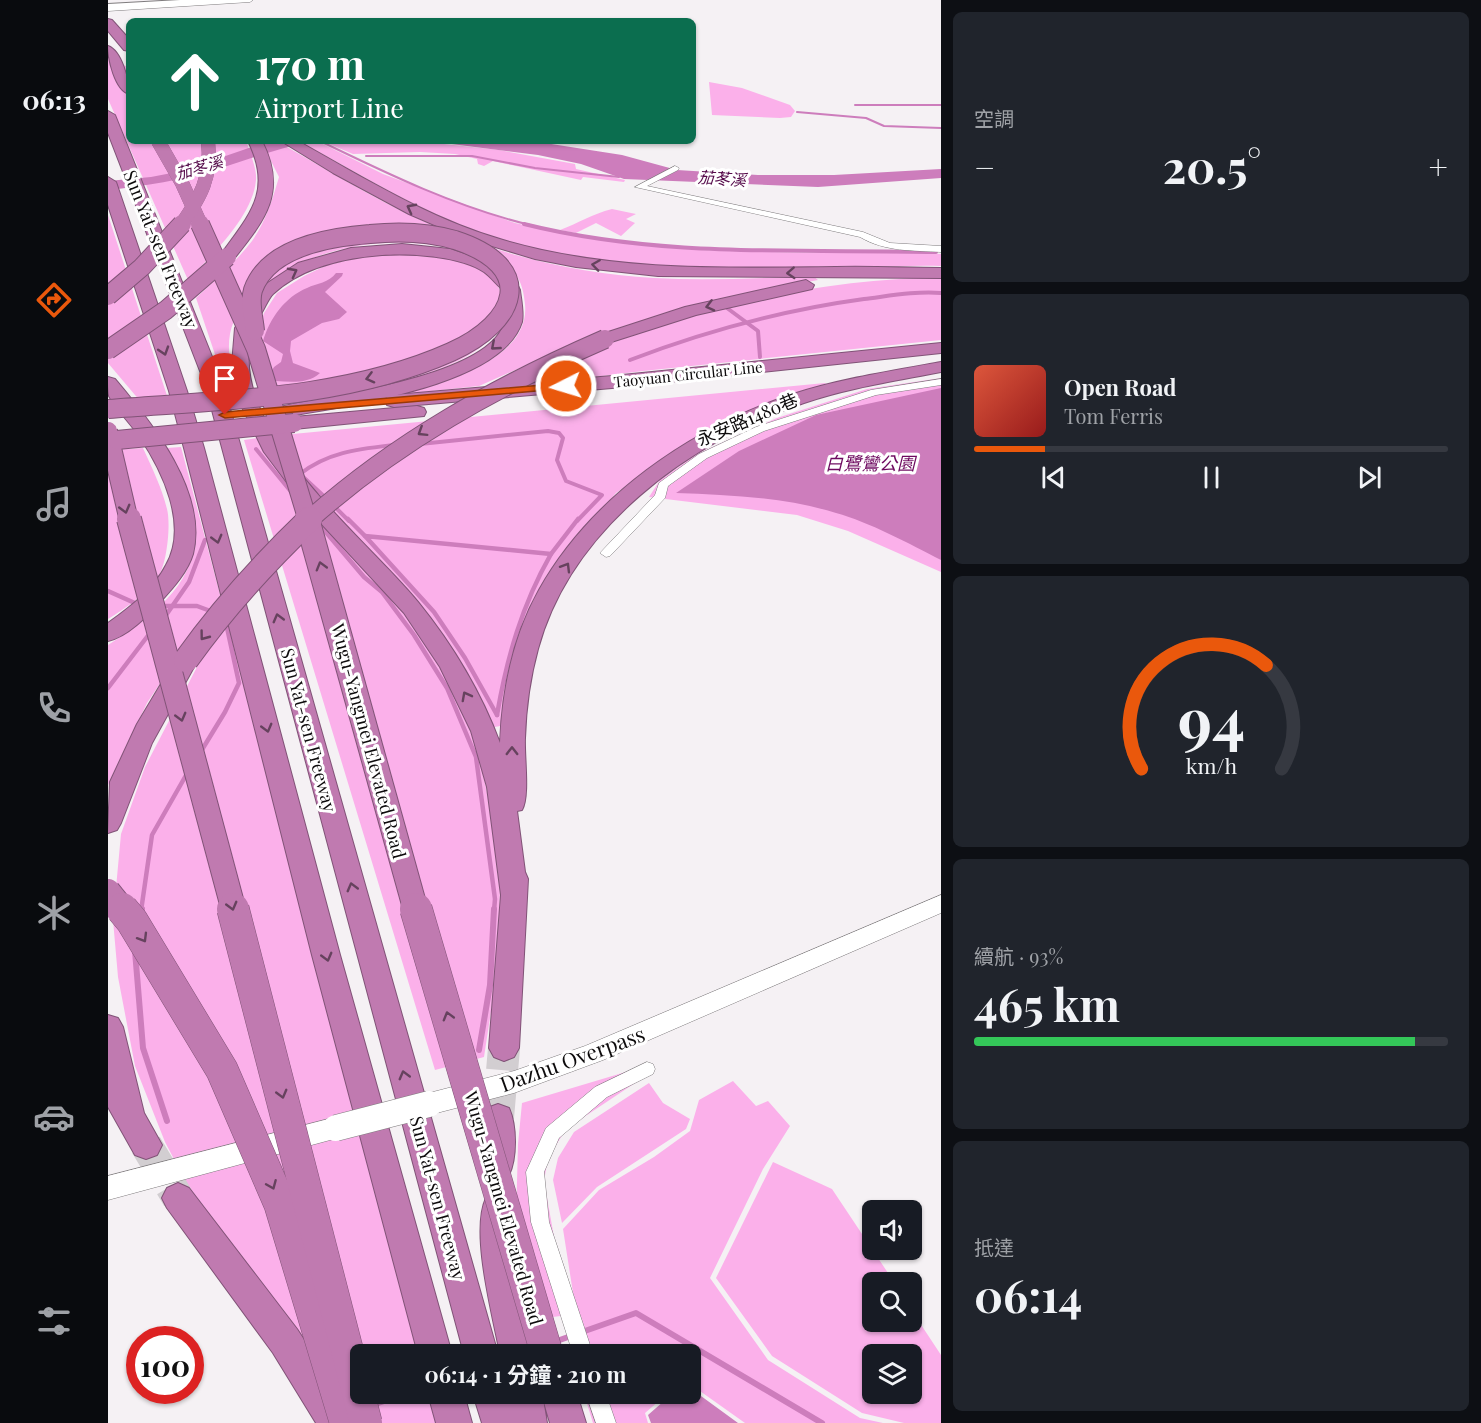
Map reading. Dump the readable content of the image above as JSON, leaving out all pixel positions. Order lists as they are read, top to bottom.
{
  "streets": {
    "highway": ["Sun Yat-sen Freeway", "Taoyuan Circular Line", "Wugu-Yangmei Elevated Road"],
    "main road": ["Dazhu Overpass"],
    "street": ["永安路1480巷"]
  },
  "water": ["茄苳溪"],
  "parks": ["白鷺鸞公園"],
  "page": {
    "tabs": "06:13",
    "tile": [
      "空調",
      ["續航 · 93%", "465 km"],
      ["抵達", "06:14"]
    ],
    "turn": ["170 m", "Airport Line"],
    "heat": ["−", "20.5°", "+"],
    "song": ["Open Road", "Tom Ferris"],
    "limit": "100",
    "trip": "06:14 · 1 分鐘 · 210 m",
    "gauge": ["94", "km/h"]
  }
}
